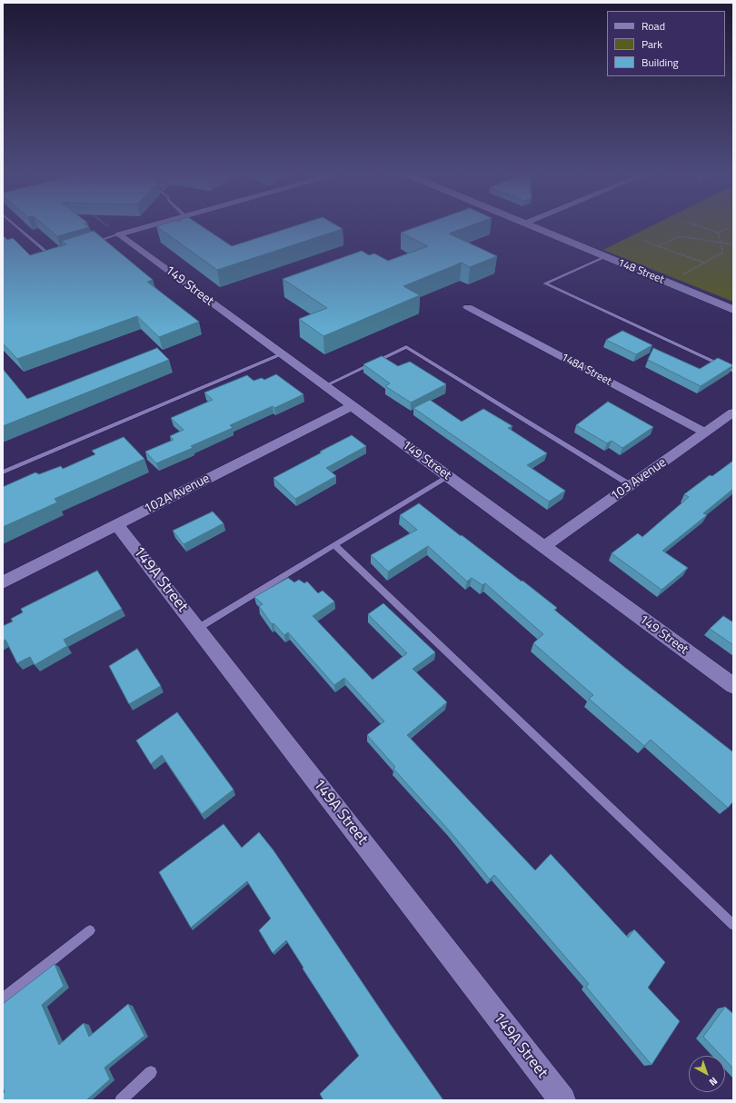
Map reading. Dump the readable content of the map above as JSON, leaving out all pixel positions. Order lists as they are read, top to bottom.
{
  "streets": {
    "main road": ["148 Street"],
    "street": [
      "149 Street",
      "148A Street",
      "103 Avenue",
      "102A Avenue",
      "149A Street"
    ]
  },
  "crossings": [
    ["149 Street", "103 Avenue"],
    ["149 Street", "102A Avenue"],
    ["148A Street", "103 Avenue"],
    ["102A Avenue", "149A Street"]
  ],
  "legend": ["Road", "Park", "Building"],
  "north": "bottom right"
}
